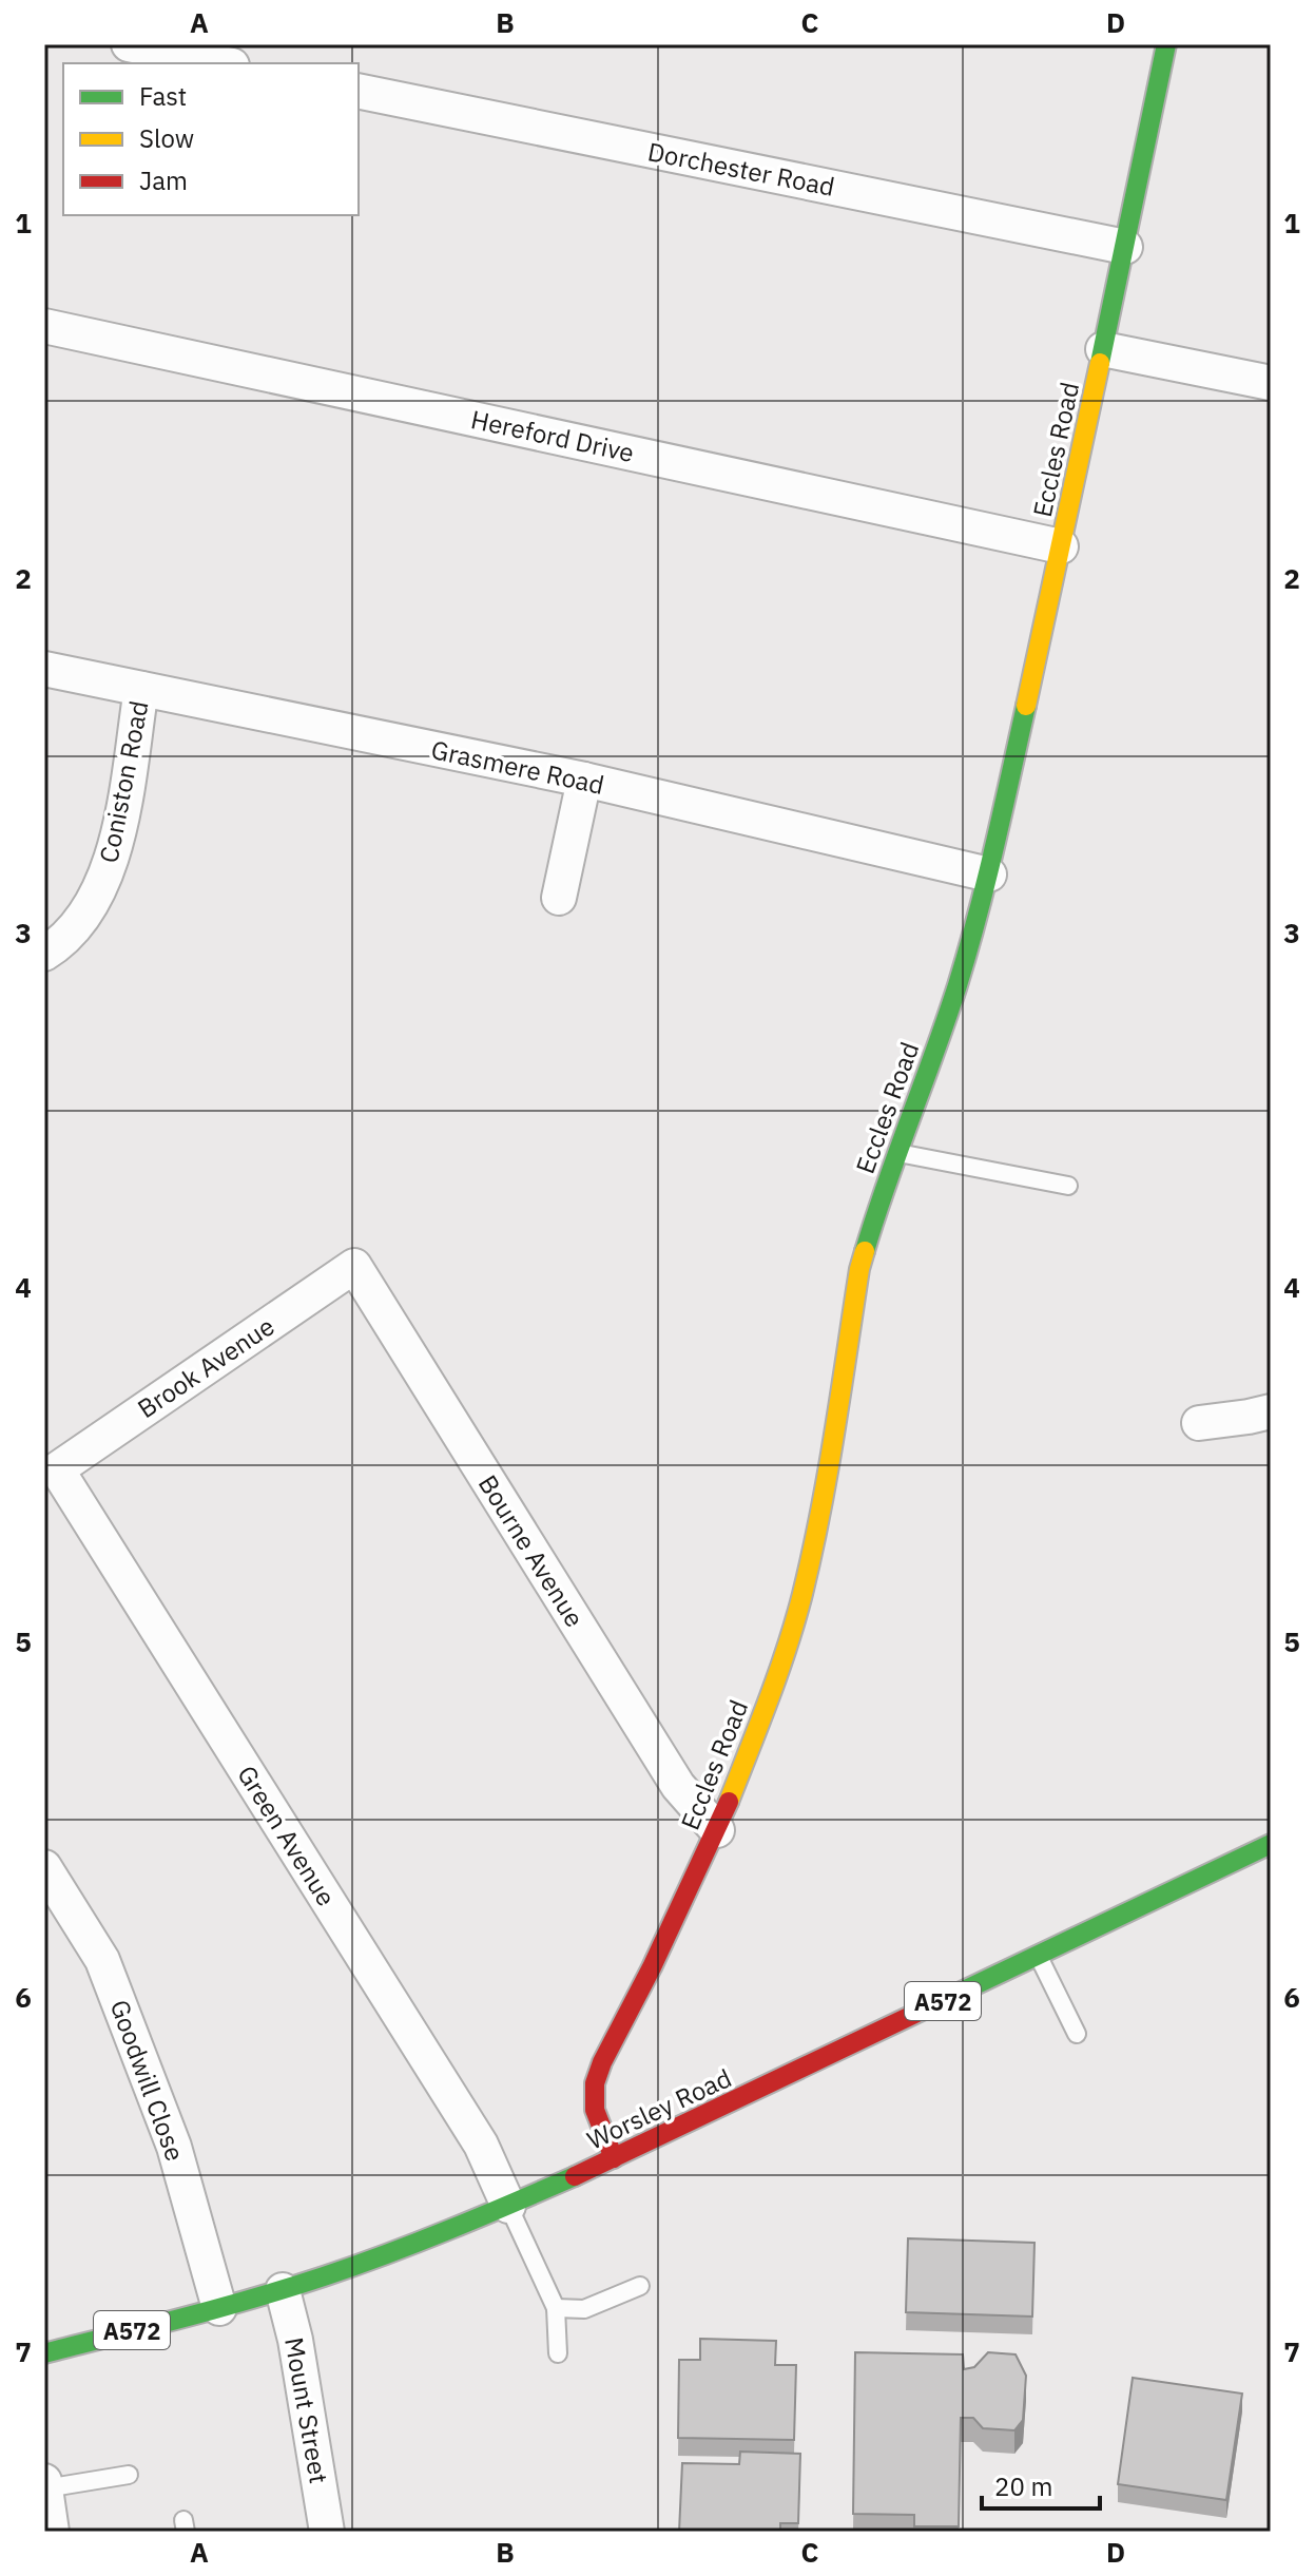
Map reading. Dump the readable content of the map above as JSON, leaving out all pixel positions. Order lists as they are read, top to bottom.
{
  "streets": {
    "street": [
      "Dorchester Road",
      "Hereford Drive",
      "Eccles Road",
      "Grasmere Road",
      "Coniston Road",
      "Brook Avenue",
      "Bourne Avenue",
      "Green Avenue",
      "A572",
      "Goodwill Close",
      "Worsley Road",
      "Mount Street"
    ]
  },
  "crossings": [
    ["Dorchester Road", "Eccles Road"],
    ["Hereford Drive", "Eccles Road"],
    ["Eccles Road", "Grasmere Road"],
    ["Eccles Road", "Bourne Avenue"],
    ["Eccles Road", "Worsley Road"],
    ["Grasmere Road", "Coniston Road"],
    ["Brook Avenue", "Bourne Avenue"],
    ["Brook Avenue", "Green Avenue"],
    ["Green Avenue", "Worsley Road"],
    ["Goodwill Close", "Worsley Road"],
    ["Worsley Road", "Mount Street"]
  ],
  "legend": ["Fast", "Slow", "Jam"],
  "scale_bar": "20 m",
  "grid": {
    "columns": [
      "A",
      "B",
      "C",
      "D"
    ],
    "rows": [
      "1",
      "2",
      "3",
      "4",
      "5",
      "6",
      "7"
    ]
  }
}
